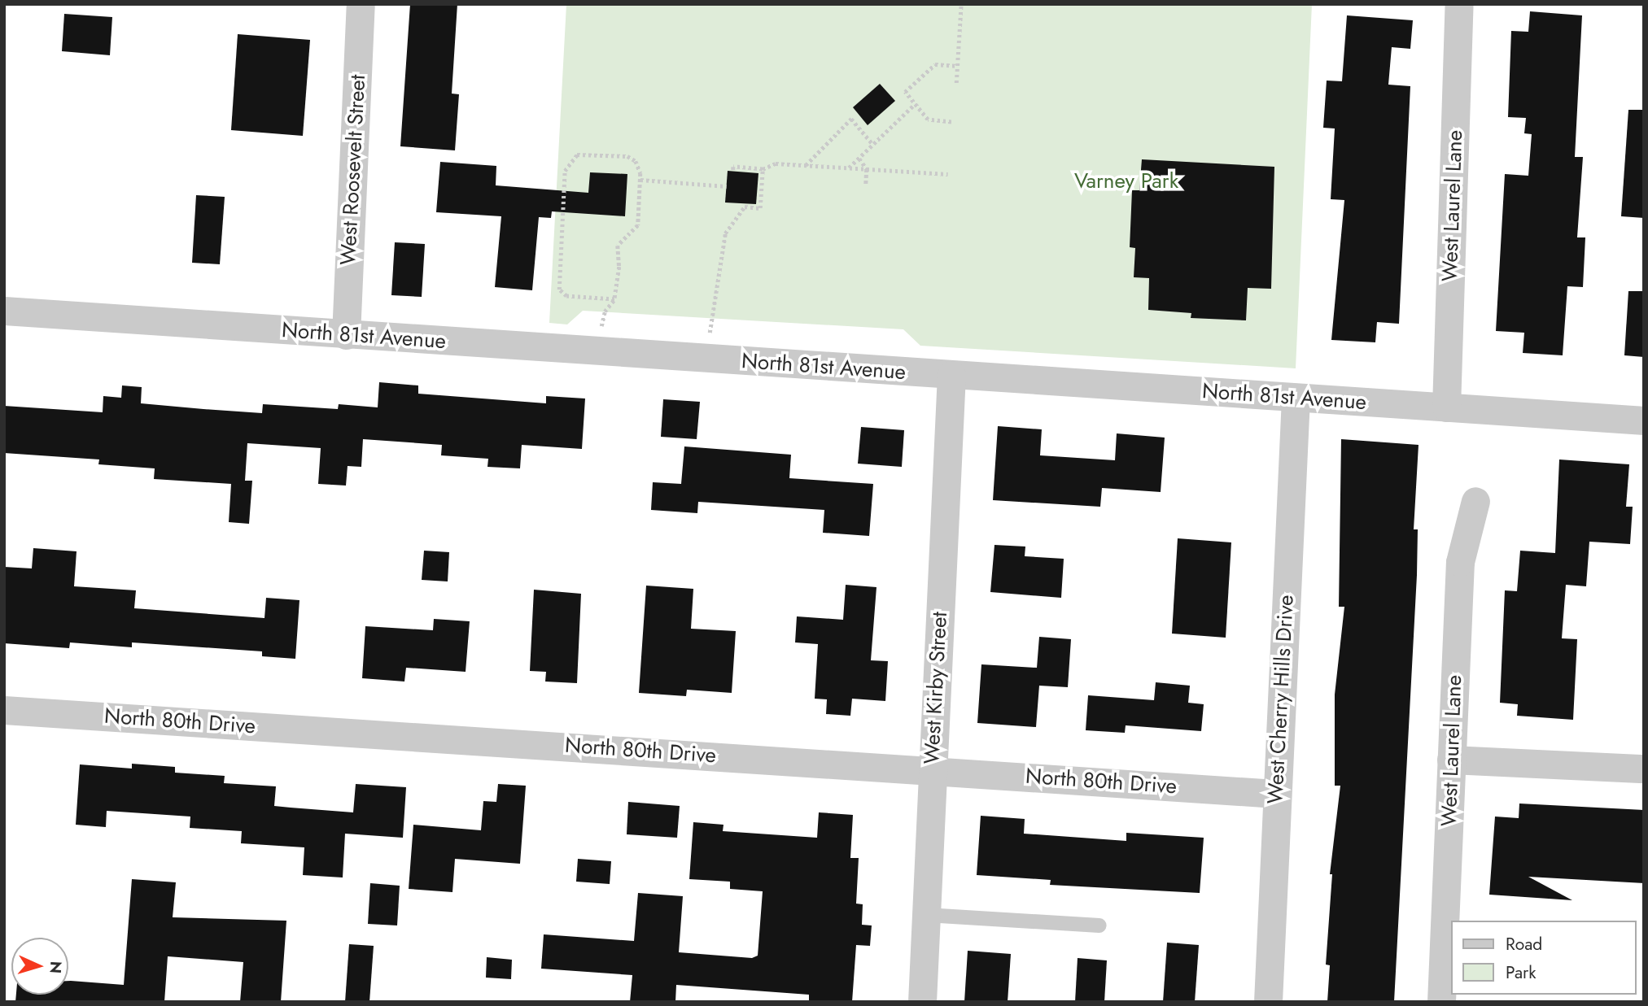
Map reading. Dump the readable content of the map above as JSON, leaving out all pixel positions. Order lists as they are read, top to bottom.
{
  "streets": {
    "street": [
      "West Roosevelt Street",
      "West Laurel Lane",
      "North 81st Avenue",
      "West Kirby Street",
      "West Cherry Hills Drive",
      "North 80th Drive"
    ]
  },
  "crossings": [
    ["West Roosevelt Street", "North 81st Avenue"],
    ["West Laurel Lane", "North 81st Avenue"],
    ["North 81st Avenue", "West Kirby Street"],
    ["North 81st Avenue", "West Cherry Hills Drive"],
    ["West Kirby Street", "North 80th Drive"],
    ["West Cherry Hills Drive", "North 80th Drive"]
  ],
  "parks": ["Varney Park"],
  "legend": ["Road", "Park"],
  "north": "right"
}
